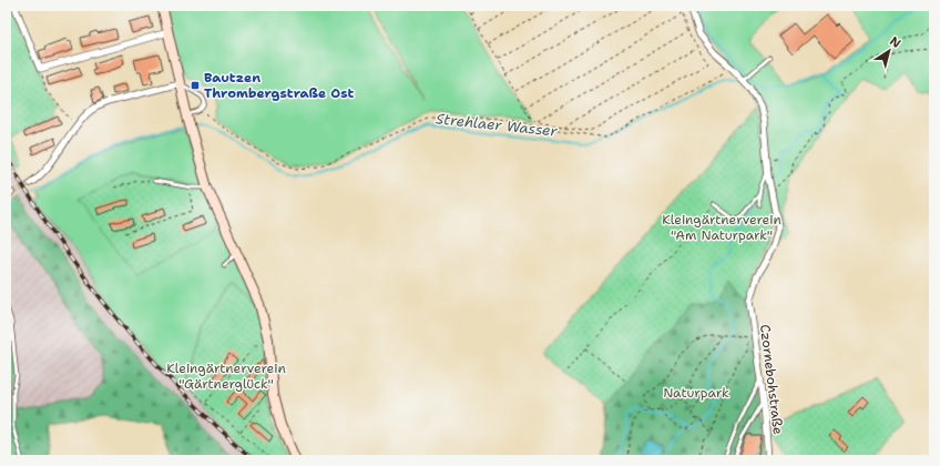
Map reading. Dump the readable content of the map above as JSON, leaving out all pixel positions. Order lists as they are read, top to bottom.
{
  "streets": {
    "street": ["Czornebohstraße"]
  },
  "water": ["Strehlaer Wasser"],
  "parks": ["Kleingärtnerverein \"Am Naturpark\"", "Kleingärtnerverein \"Gärtnerglück\"", "Naturpark"],
  "places": {
    "transit": ["Bautzen Thrombergstraße Ost"]
  },
  "north": "top right"
}
